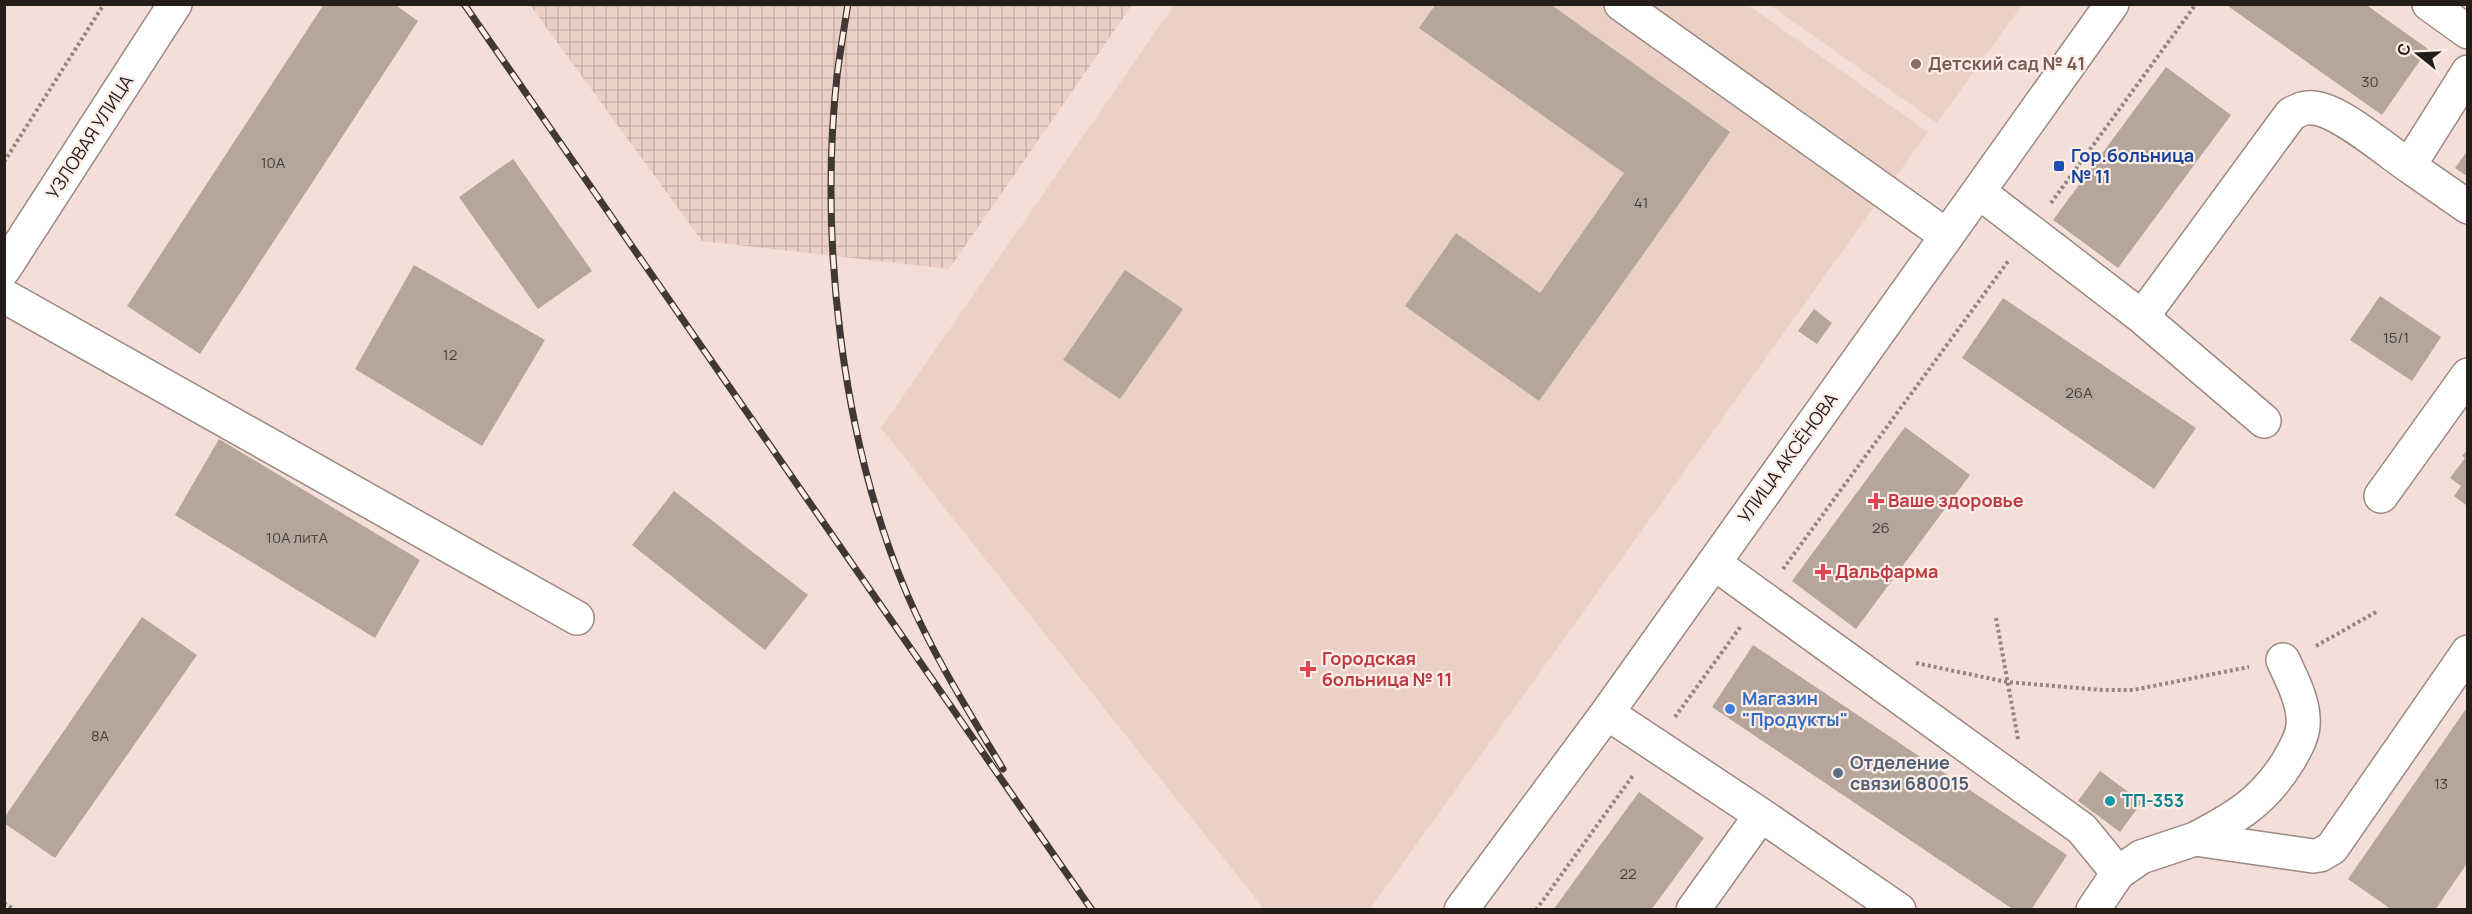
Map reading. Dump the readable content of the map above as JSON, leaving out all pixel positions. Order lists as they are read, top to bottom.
{
  "streets": {
    "street": ["УЗЛОВАЯ УЛИЦА", "УЛИЦА АКСЁНОВА"]
  },
  "places": {
    "other": [
      "Детский сад № 41",
      "Магазин \"Продукты\"",
      "Отделение связи 680015",
      "ТП-353"
    ],
    "transit": ["Гор.больница № 11"],
    "health": ["Ваше здоровье", "Дальфарма", "Городская больница № 11"]
  },
  "house_numbers": [
    "30",
    "10А",
    "41",
    "15/1",
    "12",
    "26А",
    "26",
    "10А литА",
    "8А",
    "13",
    "22"
  ],
  "north": "left"
}
